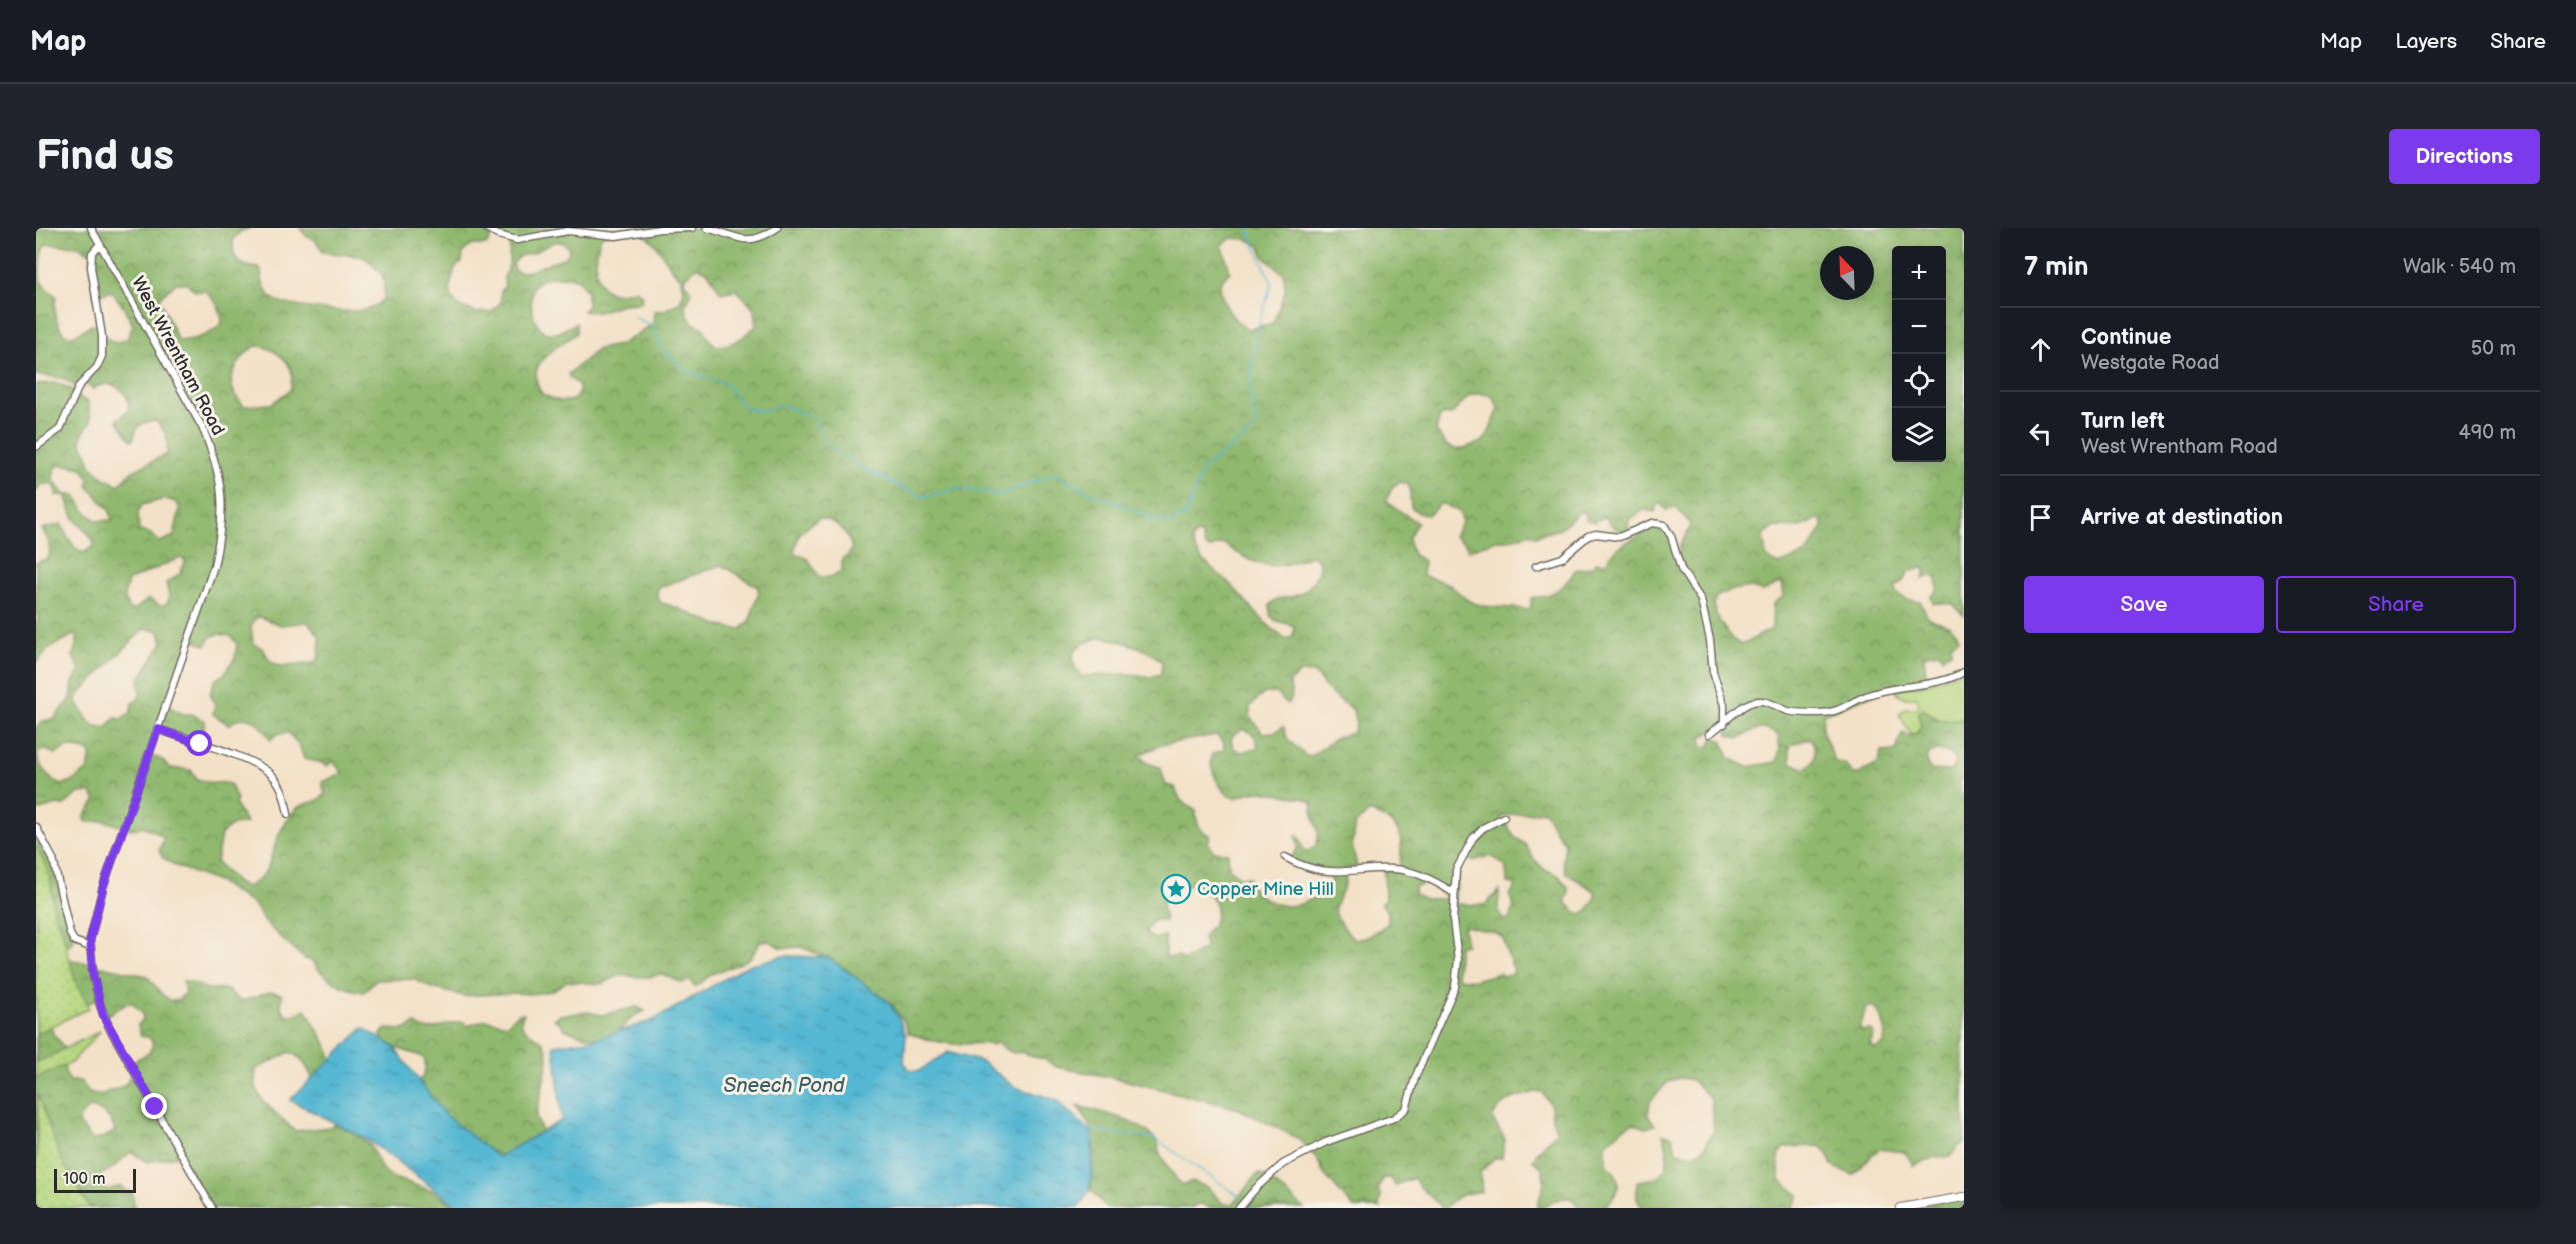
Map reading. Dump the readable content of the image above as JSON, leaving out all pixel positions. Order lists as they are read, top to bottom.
{
  "streets": {
    "street": ["West Wrentham Road"]
  },
  "water": ["Sneech Pond"],
  "places": {
    "place": ["Copper Mine Hill"]
  },
  "scale_bar": "100 m",
  "north": "top left",
  "page": {
    "header": "Map",
    "nav": ["Map", "Layers", "Share"],
    "buttons": [
      "Directions",
      ["Save", "Share"]
    ],
    "title": "Find us",
    "heading": ["7 min", "Walk · 540 m"],
    "map_buttons": ["+", "−"],
    "list": [
      ["Continue", "Westgate Road", "50 m"],
      ["Turn left", "West Wrentham Road", "490 m"],
      "Arrive at destination"
    ],
    "scale": "100 m"
  }
}
